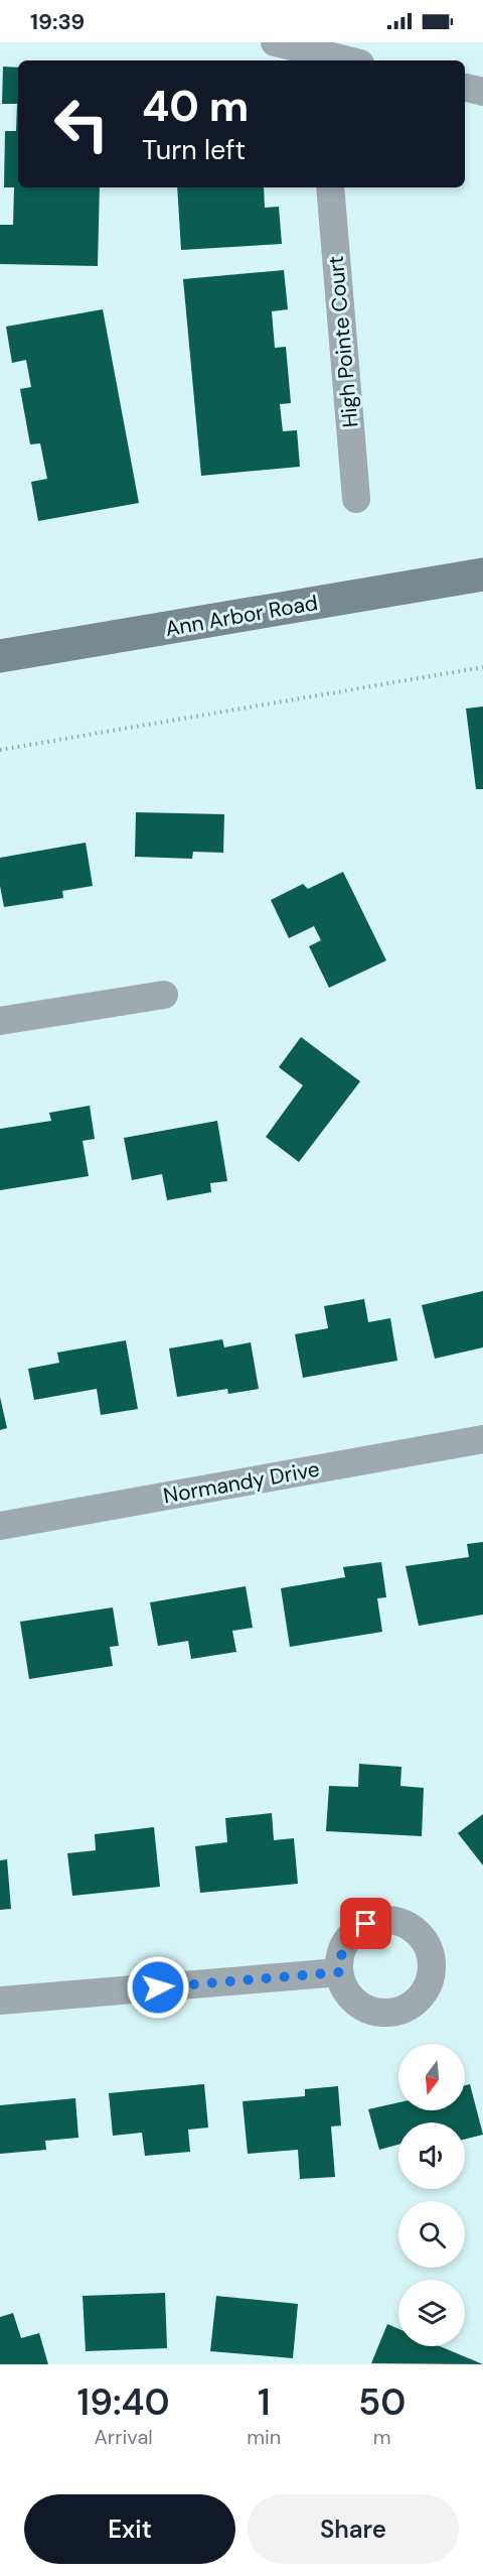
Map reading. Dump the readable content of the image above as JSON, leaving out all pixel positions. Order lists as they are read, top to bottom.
{
  "streets": {
    "main road": ["Ann Arbor Road"],
    "street": ["High Pointe Court", "Normandy Drive"]
  },
  "north": "bottom",
  "page": {
    "status": "19:39",
    "turn": ["40 m", "Turn left"],
    "eta": [
      "19:40",
      "Arrival",
      "1",
      "min",
      "50",
      "m"
    ],
    "buttons": ["Exit", "Share"]
  }
}
